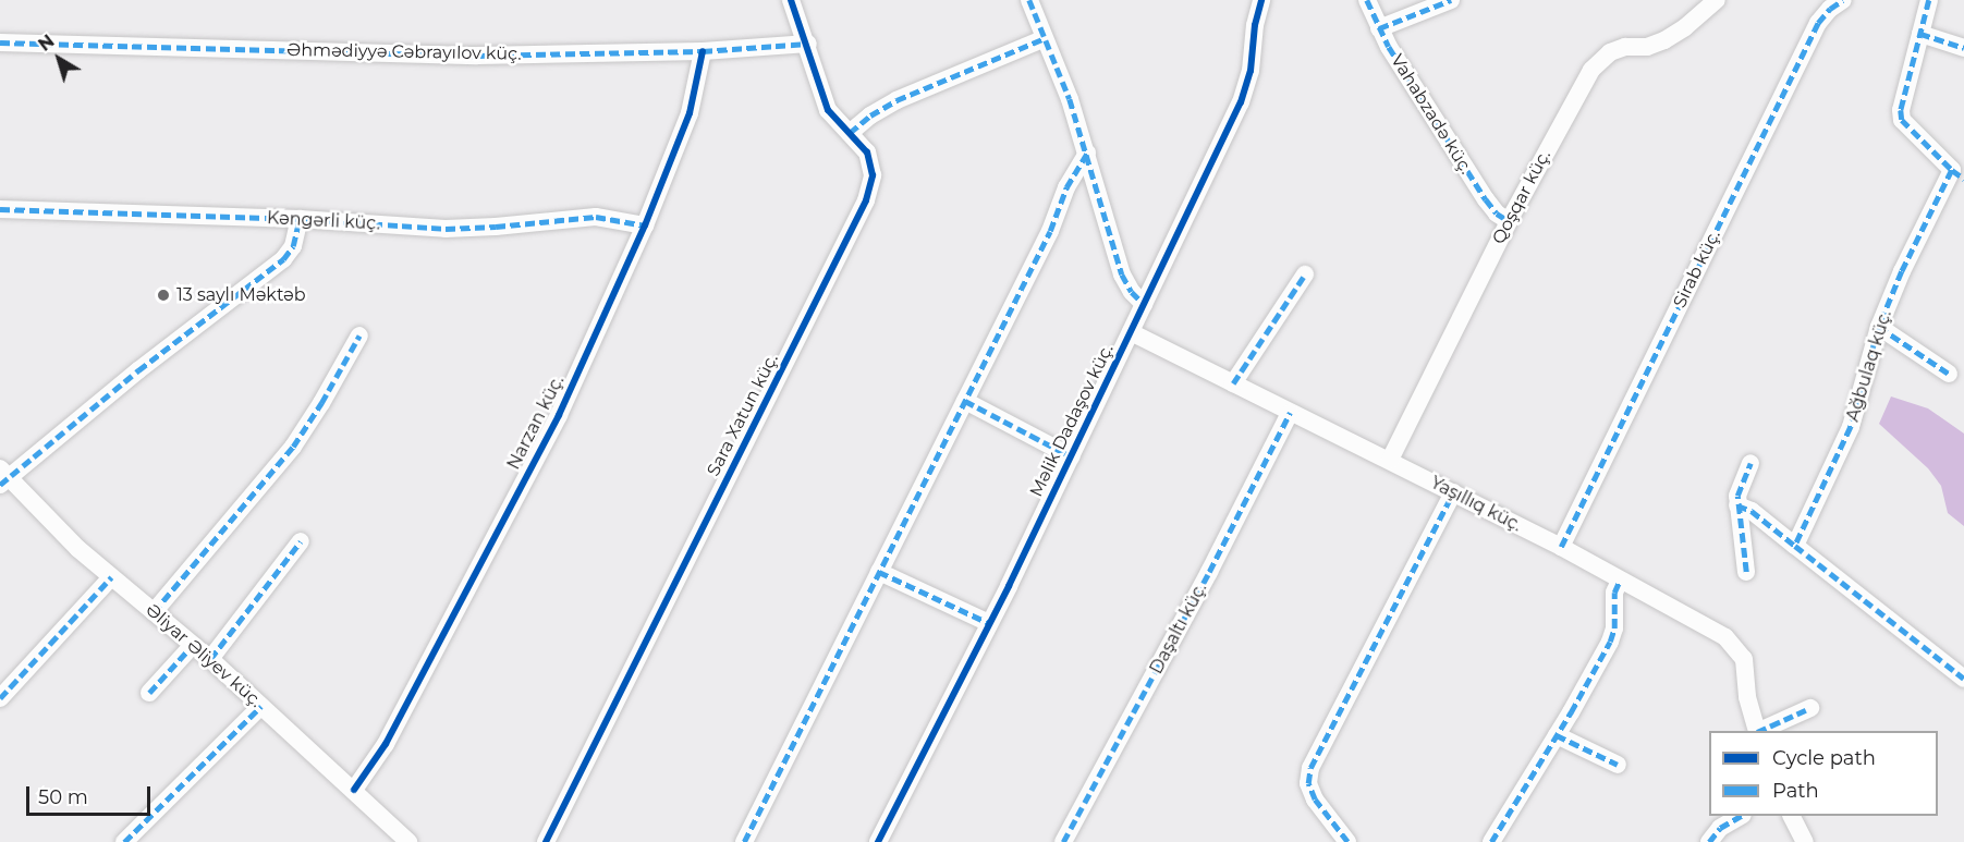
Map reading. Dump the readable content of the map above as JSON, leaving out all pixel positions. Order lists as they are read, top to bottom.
{
  "streets": {
    "street": [
      "Əhmədiyyə Cəbrayılov küç.",
      "Vahabzadə küç.",
      "Qoşqar küç.",
      "Kəngərli küç.",
      "Sirab küç.",
      "Ağbulaq küç.",
      "Sara Xatun küç.",
      "Məlik Dadaşov küç.",
      "Narzan küç.",
      "Yaşıllıq küç.",
      "Daşaltı küç.",
      "Əliyar Əliyev küç."
    ]
  },
  "crossings": [
    ["Əhmədiyyə Cəbrayılov küç.", "Sara Xatun küç."],
    ["Əhmədiyyə Cəbrayılov küç.", "Narzan küç."],
    ["Vahabzadə küç.", "Qoşqar küç."],
    ["Qoşqar küç.", "Yaşıllıq küç."],
    ["Kəngərli küç.", "Narzan küç."],
    ["Sirab küç.", "Yaşıllıq küç."],
    ["Məlik Dadaşov küç.", "Yaşıllıq küç."],
    ["Narzan küç.", "Əliyar Əliyev küç."],
    ["Yaşıllıq küç.", "Daşaltı küç."]
  ],
  "places": ["13 saylı Məktəb"],
  "legend": ["Cycle path", "Path"],
  "scale_bar": "50 m",
  "north": "top left"
}
